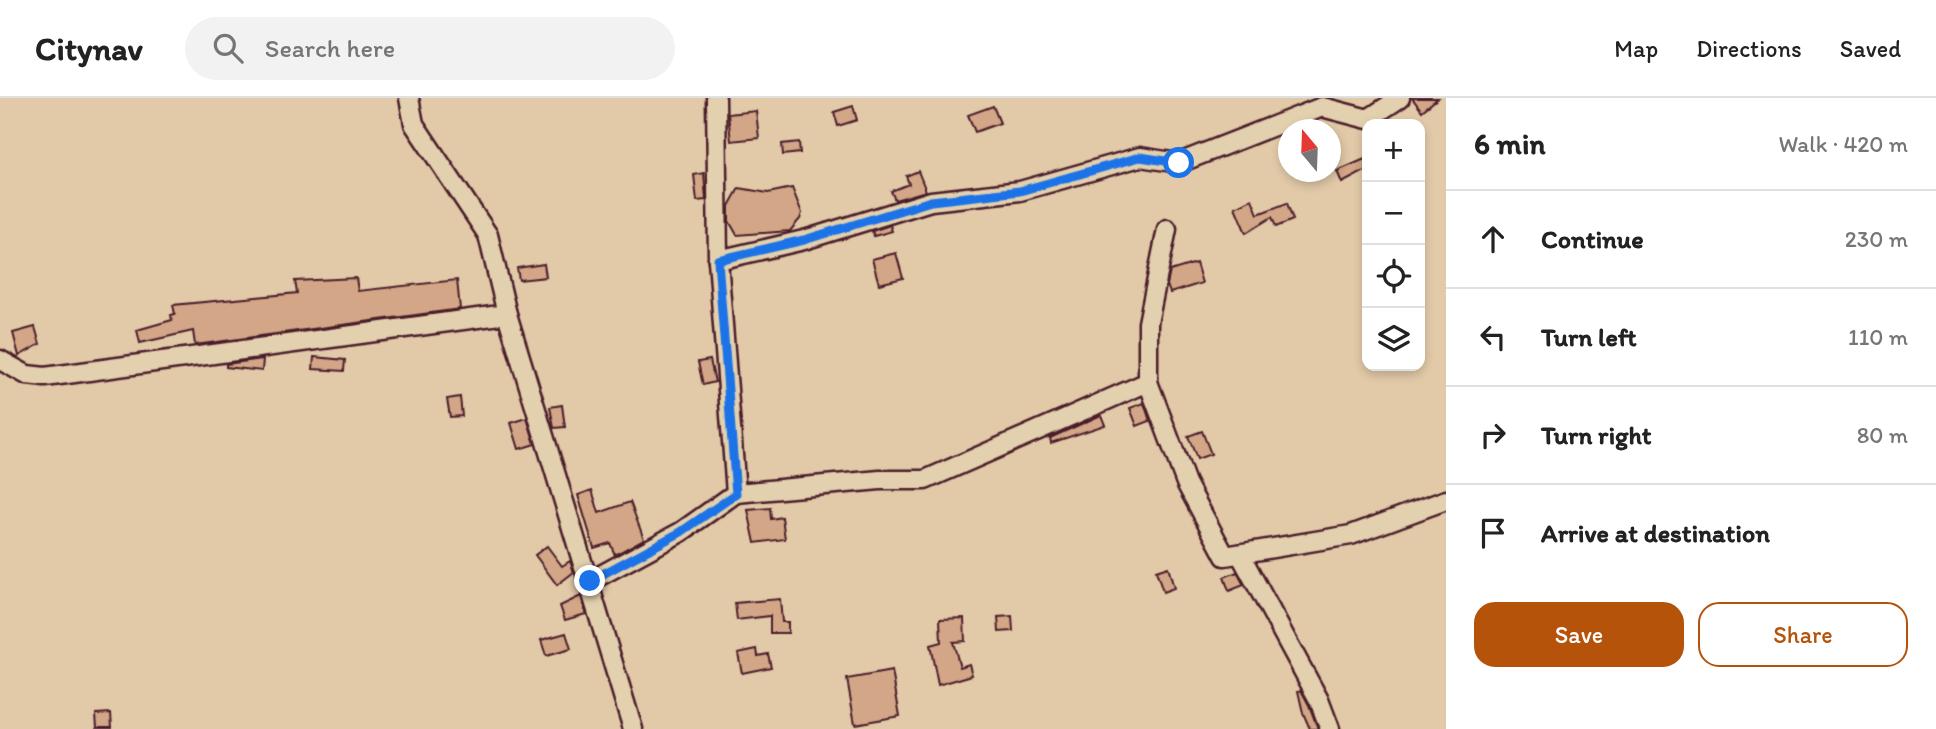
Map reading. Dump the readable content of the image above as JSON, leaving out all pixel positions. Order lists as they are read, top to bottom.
{
  "north": "top",
  "page": {
    "header": "Citynav",
    "search": "Search here",
    "nav": ["Map", "Directions", "Saved"],
    "heading": ["6 min", "Walk · 420 m"],
    "map_buttons": ["+", "−"],
    "list": [
      ["Continue", "230 m"],
      ["Turn left", "110 m"],
      ["Turn right", "80 m"],
      "Arrive at destination"
    ],
    "buttons": ["Save", "Share"]
  }
}
